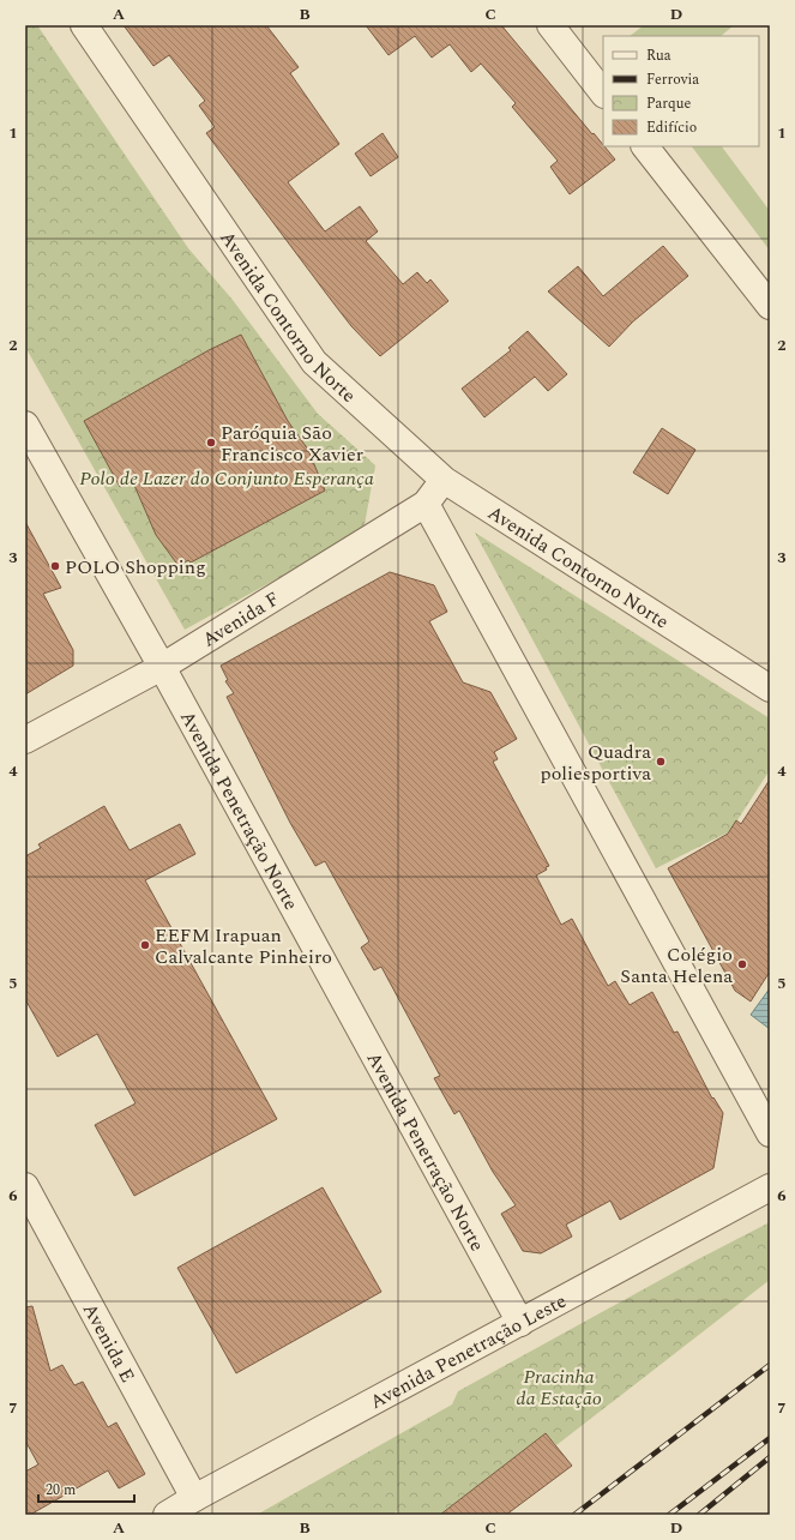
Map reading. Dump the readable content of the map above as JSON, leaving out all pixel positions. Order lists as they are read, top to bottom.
{
  "streets": {
    "street": [
      "Avenida Contorno Norte",
      "Avenida F",
      "Avenida Penetração Norte",
      "Avenida E",
      "Avenida Penetração Leste"
    ]
  },
  "crossings": [
    ["Avenida Contorno Norte", "Avenida F"],
    ["Avenida F", "Avenida Penetração Norte"],
    ["Avenida Penetração Norte", "Avenida Penetração Leste"],
    ["Avenida E", "Avenida Penetração Leste"]
  ],
  "parks": ["Polo de Lazer do Conjunto Esperança", "Pracinha da Estação"],
  "places": [
    "Paróquia São Francisco Xavier",
    "POLO Shopping",
    "Quadra poliesportiva",
    "EEFM Irapuan Calvalcante Pinheiro",
    "Colégio Santa Helena"
  ],
  "legend": [
    "Rua",
    "Ferrovia",
    "Parque",
    "Edifício"
  ],
  "scale_bar": "20 m",
  "grid": {
    "columns": [
      "A",
      "B",
      "C",
      "D"
    ],
    "rows": [
      "1",
      "2",
      "3",
      "4",
      "5",
      "6",
      "7"
    ]
  }
}
